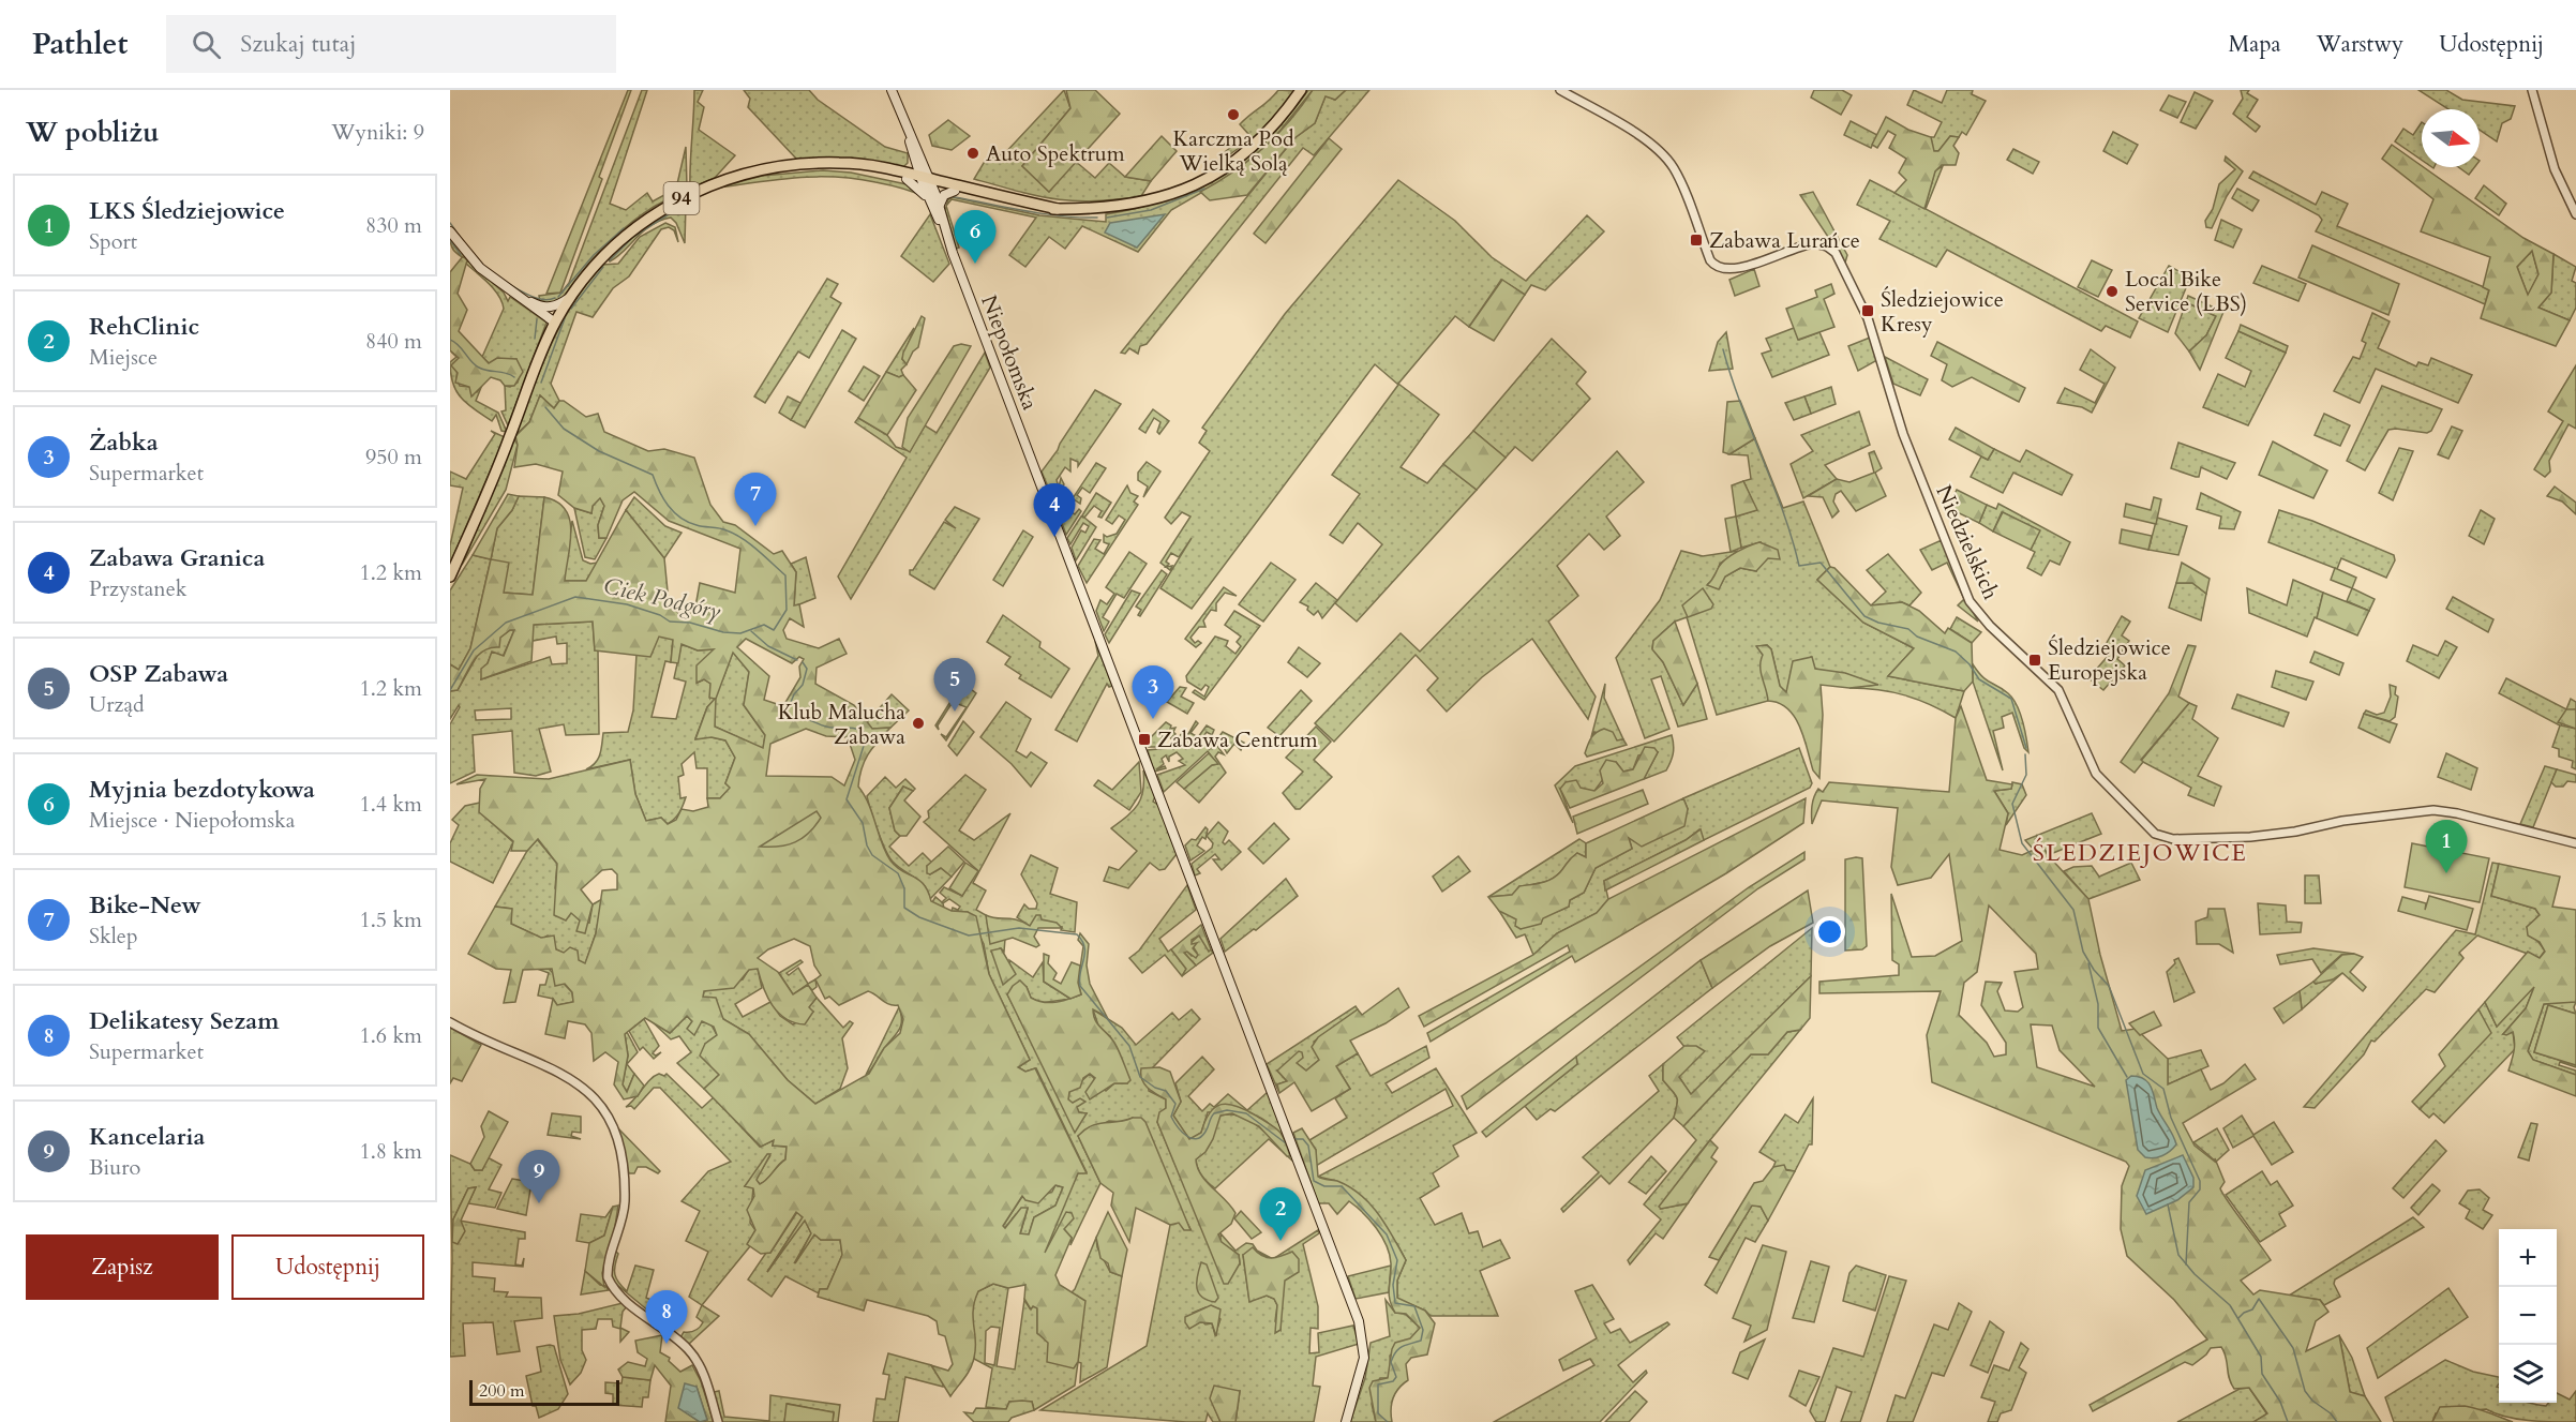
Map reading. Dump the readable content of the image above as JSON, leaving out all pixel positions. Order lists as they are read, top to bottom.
{
  "streets": {
    "main road": ["94", "Niepołomska"],
    "street": ["Niedzielskich"]
  },
  "crossings": [
    ["94", "Niepołomska"]
  ],
  "districts": ["ŚLEDZIEJOWICE"],
  "water": ["Ciek Podgóry"],
  "places": {
    "other": [
      "Karczma Pod Wielką Solą",
      "Auto Spektrum",
      "Local Bike Service (LBS)",
      "Klub Malucha Zabawa"
    ],
    "transit": [
      "Zabawa Lurańce",
      "Śledziejowice Kresy",
      "Śledziejowice Europejska",
      "Zabawa Centrum"
    ]
  },
  "scale_bar": "200 m",
  "north": "right",
  "page": {
    "header": "Pathlet",
    "search": "Szukaj tutaj",
    "nav": ["Mapa", "Warstwy", "Udostępnij"],
    "heading": ["W pobliżu", "Wyniki: 9"],
    "list": [
      {
        "mark": "1",
        "name": "LKS Śledziejowice",
        "note": "Sport",
        "value": "830 m"
      },
      {
        "mark": "2",
        "name": "RehClinic",
        "note": "Miejsce",
        "value": "840 m"
      },
      {
        "mark": "3",
        "name": "Żabka",
        "note": "Supermarket",
        "value": "950 m"
      },
      {
        "mark": "4",
        "name": "Zabawa Granica",
        "note": "Przystanek",
        "value": "1.2 km"
      },
      {
        "mark": "5",
        "name": "OSP Zabawa",
        "note": "Urząd",
        "value": "1.2 km"
      },
      {
        "mark": "6",
        "name": "Myjnia bezdotykowa",
        "note": "Miejsce · Niepołomska",
        "value": "1.4 km"
      },
      {
        "mark": "7",
        "name": "Bike-New",
        "note": "Sklep",
        "value": "1.5 km"
      },
      {
        "mark": "8",
        "name": "Delikatesy Sezam",
        "note": "Supermarket",
        "value": "1.6 km"
      },
      {
        "mark": "9",
        "name": "Kancelaria",
        "note": "Biuro",
        "value": "1.8 km"
      }
    ],
    "pins": [
      "6",
      "7",
      "4",
      "5",
      "3",
      "1",
      "9",
      "2",
      "8"
    ],
    "buttons": ["Zapisz", "Udostępnij"],
    "map_buttons": ["+", "−"],
    "scale": "200 m"
  }
}
